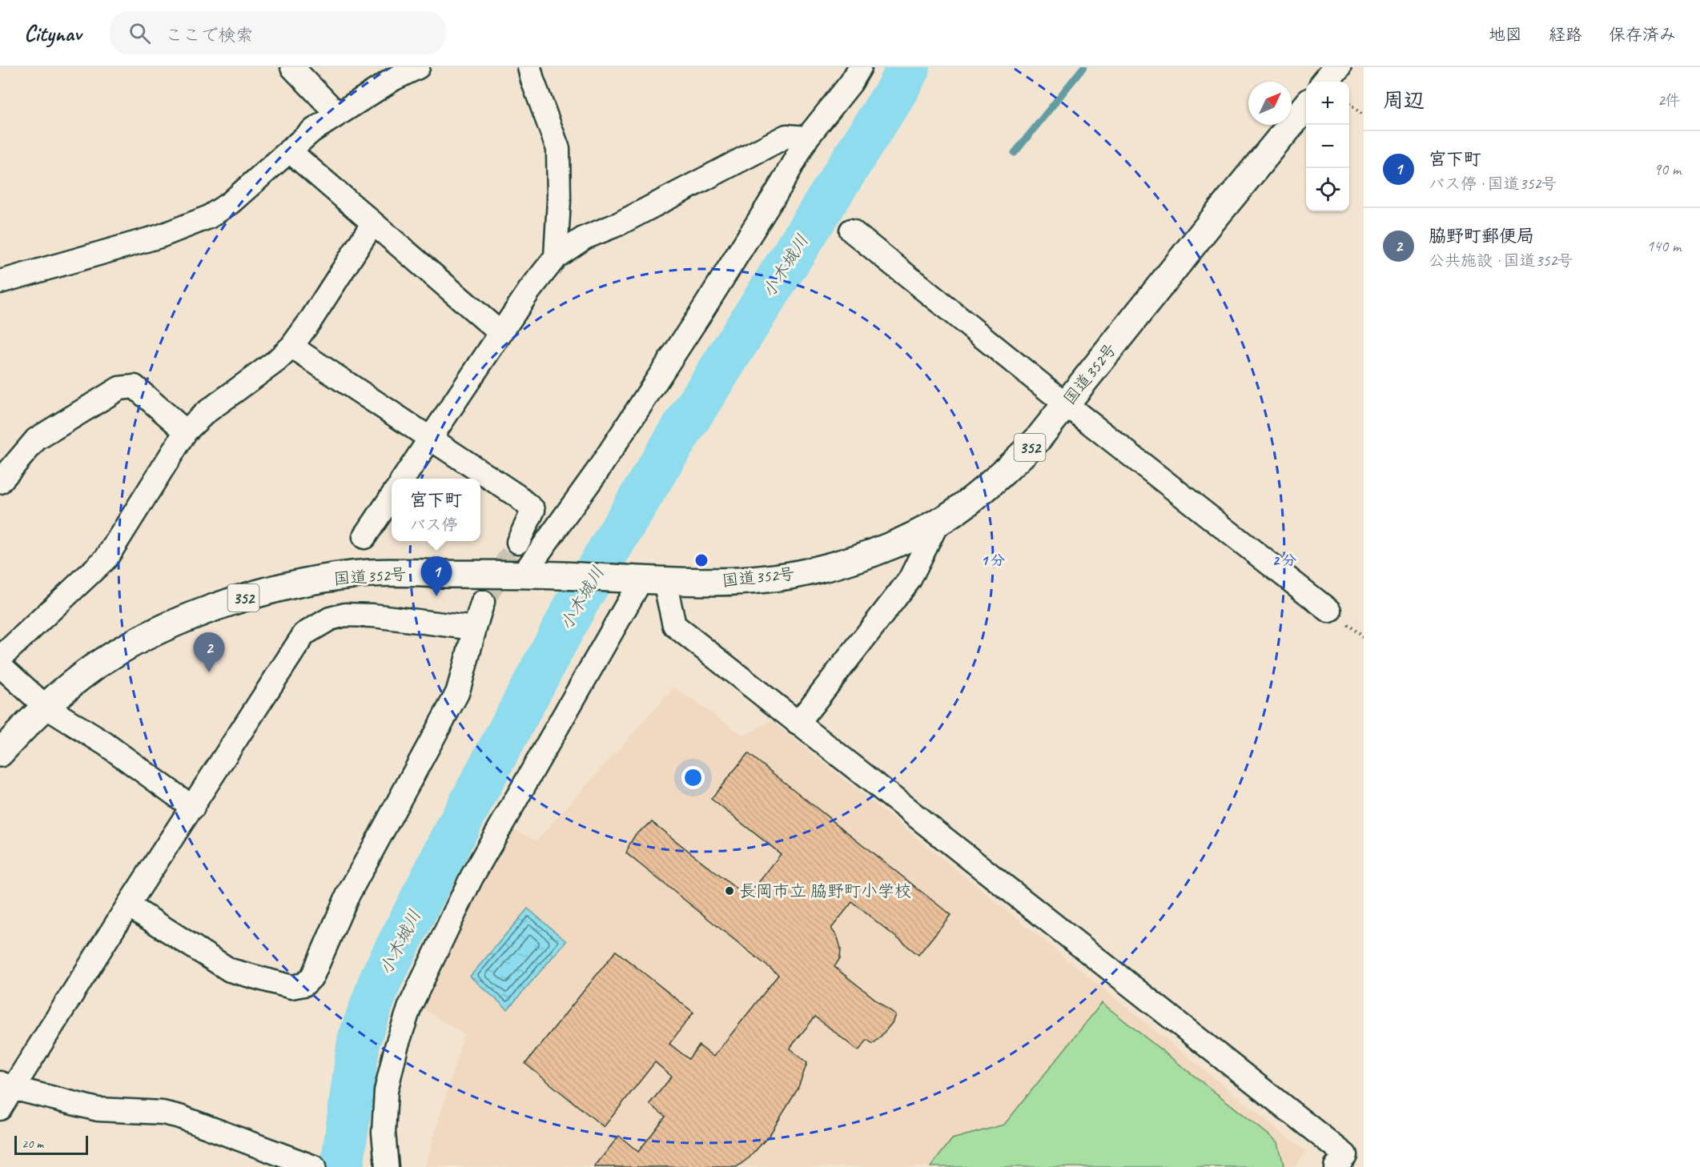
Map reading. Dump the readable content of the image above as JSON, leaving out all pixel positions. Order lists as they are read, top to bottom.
{
  "streets": {
    "highway": ["国道352号", "352"]
  },
  "water": ["小木城川"],
  "places": ["長岡市立 脇野町小学校"],
  "scale_bar": "20 m",
  "north": "top right",
  "page": {
    "header": "Citynav",
    "search": "ここで検索",
    "nav": ["地図", "経路", "保存済み"],
    "heading": ["周辺", "2件"],
    "map_buttons": ["+", "−"],
    "list": [
      {
        "mark": "1",
        "name": "宮下町",
        "note": "バス停 · 国道352号",
        "value": "90 m"
      },
      {
        "mark": "2",
        "name": "脇野町郵便局",
        "note": "公共施設 · 国道352号",
        "value": "140 m"
      }
    ],
    "popup": ["宮下町", "バス停"],
    "pins": ["1", "2"],
    "scale": "20 m"
  },
  "rings": ["1 分", "2 分"]
}
